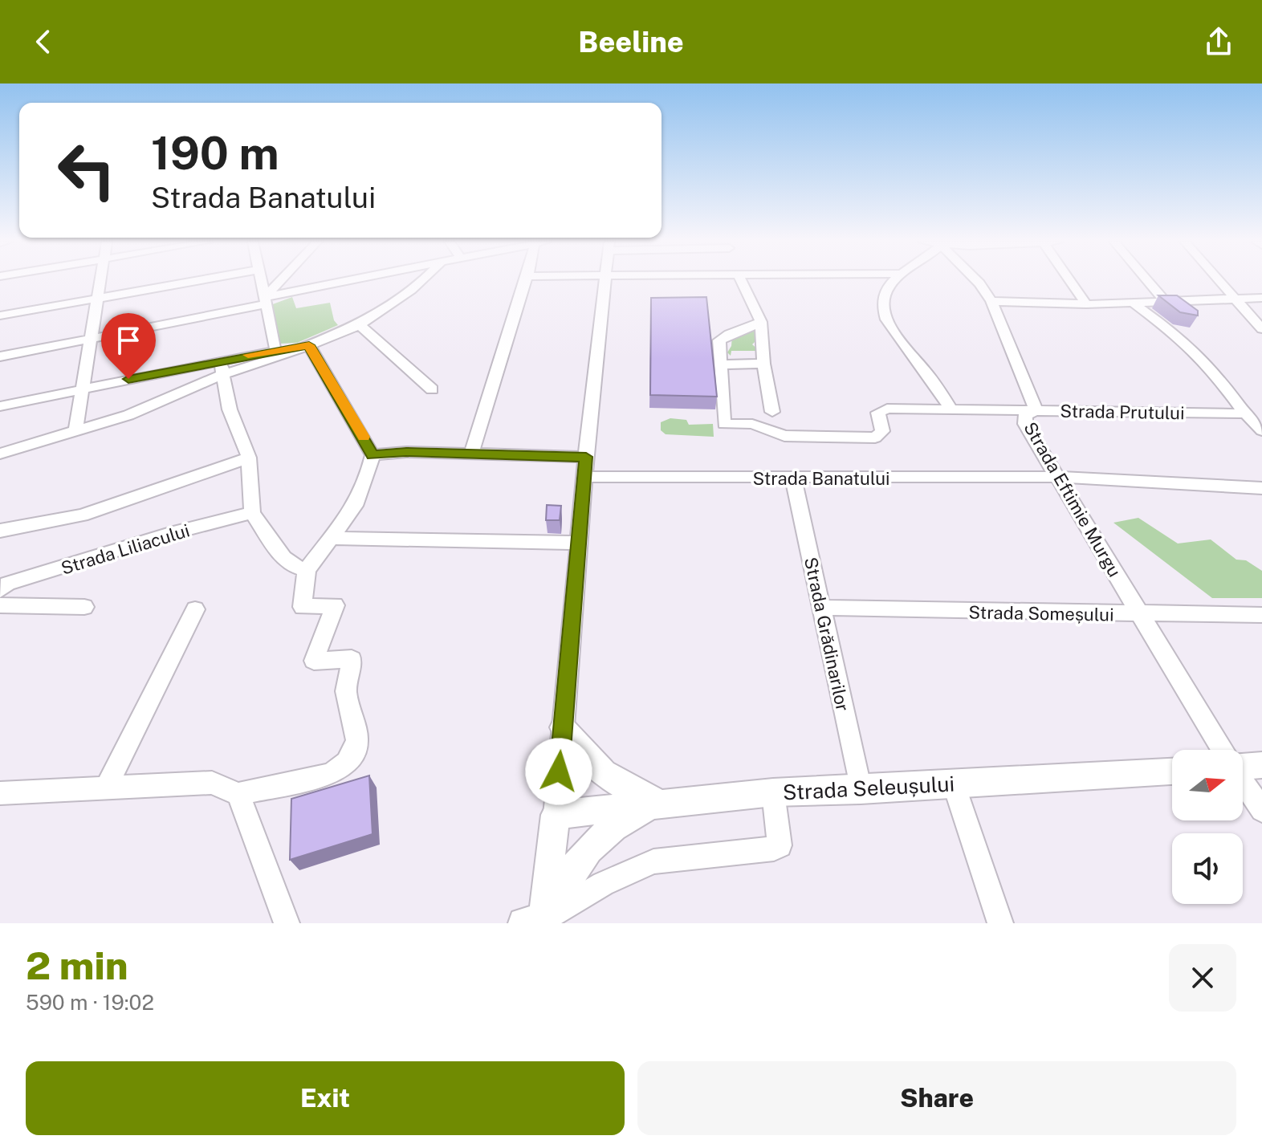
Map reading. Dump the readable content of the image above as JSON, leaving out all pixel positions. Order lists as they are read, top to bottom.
{
  "streets": {
    "main road": ["Strada Seleușului"],
    "street": [
      "Strada Prutului",
      "Strada Banatului",
      "Strada Eftimie Murgu",
      "Strada Liliacului",
      "Strada Someșului",
      "Strada Grădinarilor"
    ]
  },
  "crossings": [
    ["Strada Prutului", "Strada Eftimie Murgu"],
    ["Strada Banatului", "Strada Eftimie Murgu"],
    ["Strada Banatului", "Strada Grădinarilor"],
    ["Strada Eftimie Murgu", "Strada Someșului"],
    ["Strada Someșului", "Strada Grădinarilor"],
    ["Strada Grădinarilor", "Strada Seleușului"]
  ],
  "north": "right",
  "page": {
    "header": "Beeline",
    "turn": ["190 m", "Strada Banatului"],
    "heading": ["2 min", "590 m · 19:02"],
    "buttons": ["Exit", "Share"]
  }
}
